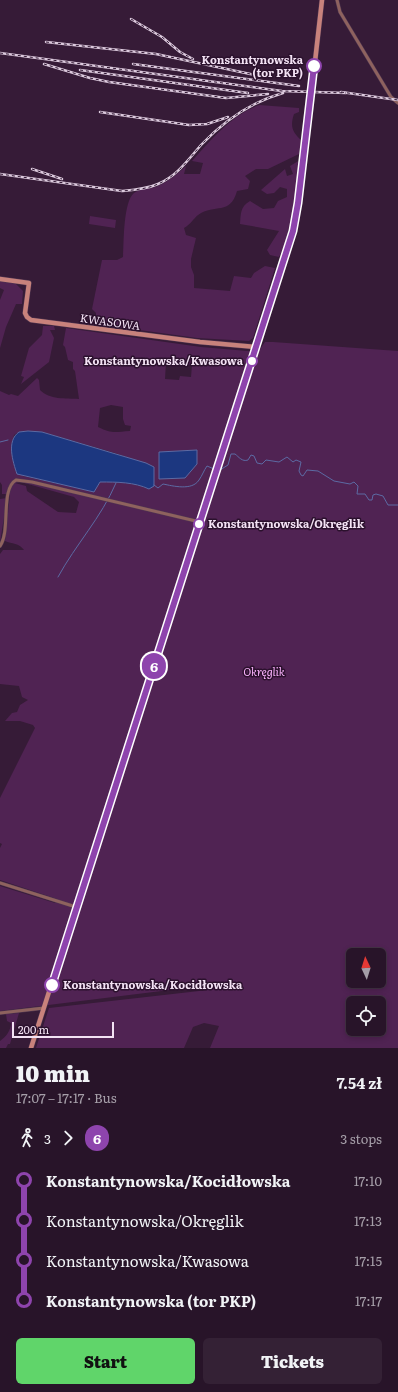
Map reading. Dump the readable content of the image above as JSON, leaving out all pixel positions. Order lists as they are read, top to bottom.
{
  "streets": {
    "main road": ["KWASOWA"]
  },
  "parks": ["Okręglik"],
  "places": [
    "Konstantynowska (tor PKP)",
    "Konstantynowska/Kwasowa",
    "Konstantynowska/Okręglik",
    "Konstantynowska/Kocidłowska"
  ],
  "lines": ["bus line 6"],
  "scale_bar": "200 m",
  "north": "top",
  "page": {
    "on_map": "6",
    "scale": "200 m",
    "heading": ["10 min", "17:07 – 17:17 · Bus", "7.54 zł"],
    "legs": ["3", "6", "3 stops"],
    "list": [
      {
        "name": "Konstantynowska/Kocidłowska",
        "value": "17:10"
      },
      {
        "name": "Konstantynowska/Okręglik",
        "value": "17:13"
      },
      {
        "name": "Konstantynowska/Kwasowa",
        "value": "17:15"
      },
      {
        "name": "Konstantynowska (tor PKP)",
        "value": "17:17"
      }
    ],
    "buttons": ["Start", "Tickets"]
  }
}
